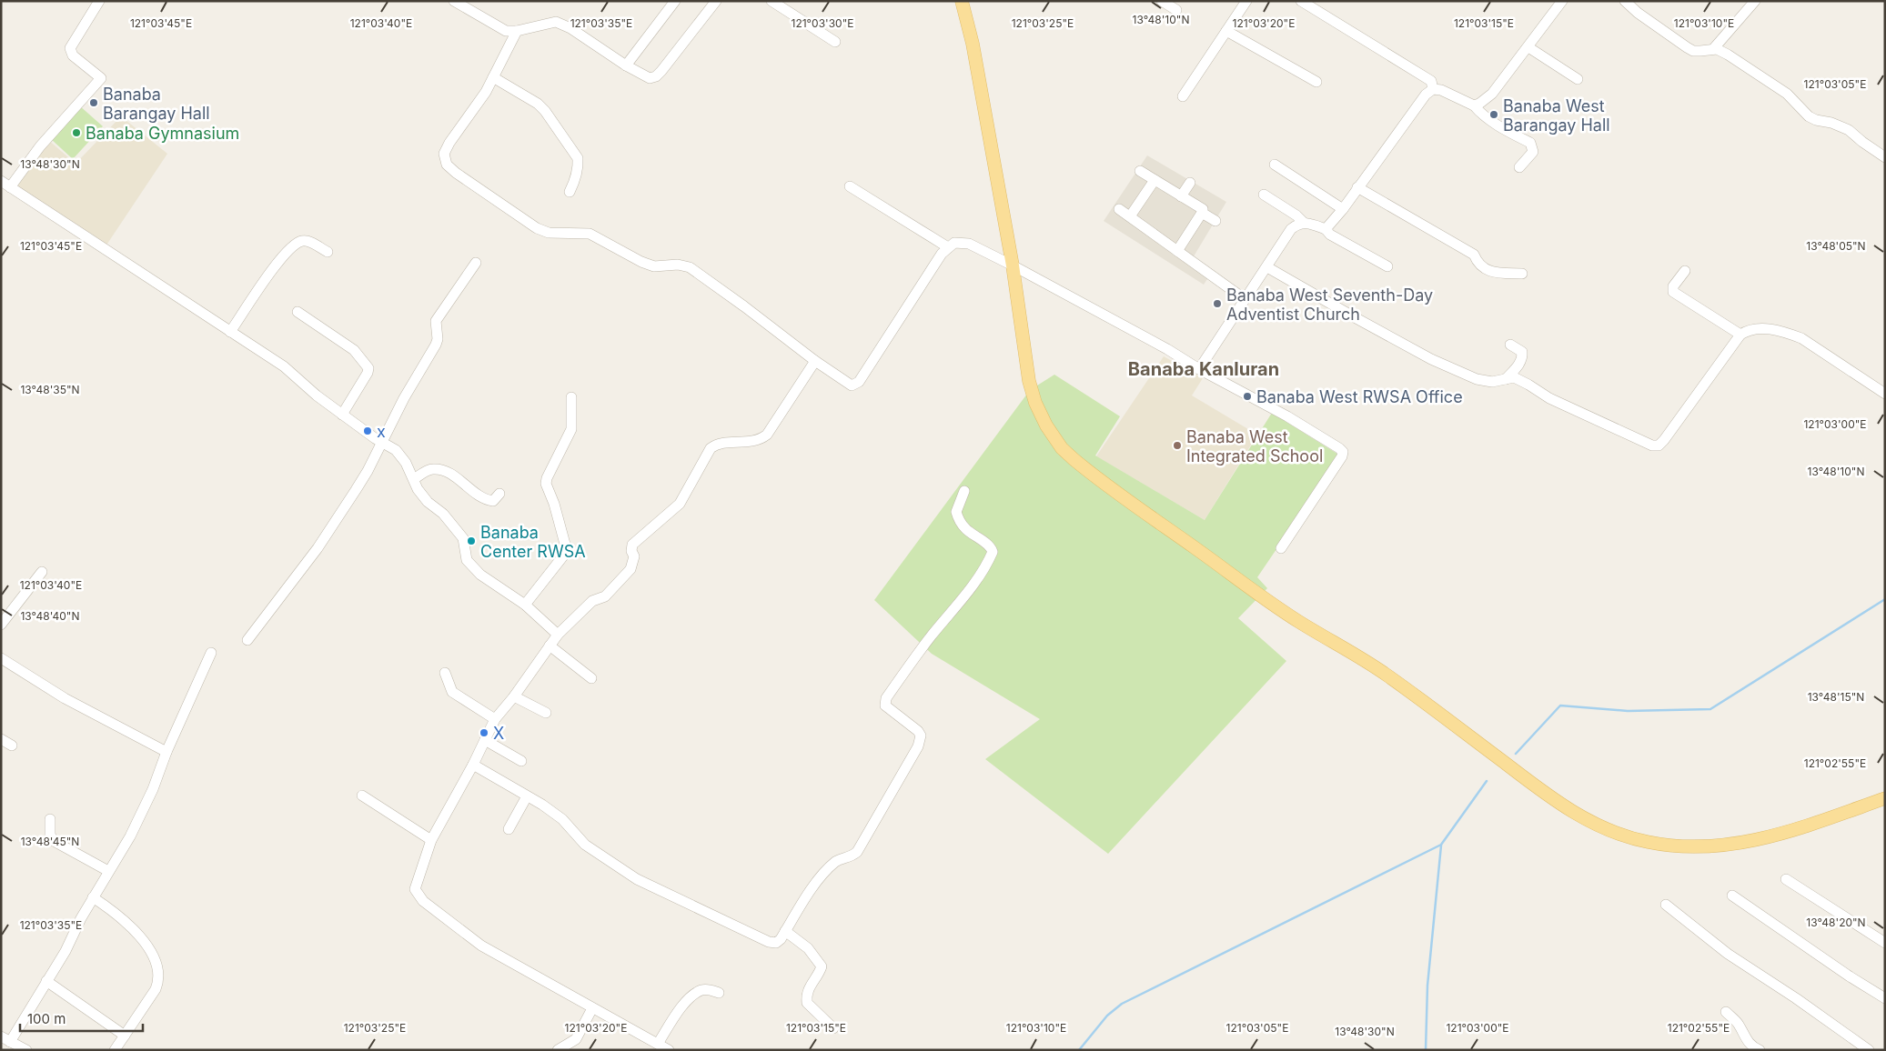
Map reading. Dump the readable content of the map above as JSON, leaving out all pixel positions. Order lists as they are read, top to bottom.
{
  "districts": ["Banaba Kanluran"],
  "places": [
    "Banaba Barangay Hall",
    "Banaba West Barangay Hall",
    "Banaba Gymnasium",
    "Banaba West Seventh-Day Adventist Church",
    "Banaba West RWSA Office",
    "x",
    "Banaba West Integrated School",
    "Banaba Center RWSA",
    "X"
  ],
  "scale_bar": "100 m",
  "coordinates": [
    "13°48'10\"N",
    "121°03'45\"E",
    "121°03'25\"E",
    "121°03'40\"E",
    "121°03'35\"E",
    "121°03'30\"E",
    "121°03'20\"E",
    "121°03'15\"E",
    "121°03'10\"E",
    "121°03'05\"E",
    "13°48'30\"N",
    "13°48'05\"N",
    "13°48'35\"N",
    "121°03'00\"E",
    "13°48'40\"N",
    "13°48'15\"N",
    "121°02'55\"E",
    "13°48'45\"N",
    "13°48'20\"N"
  ]
}
